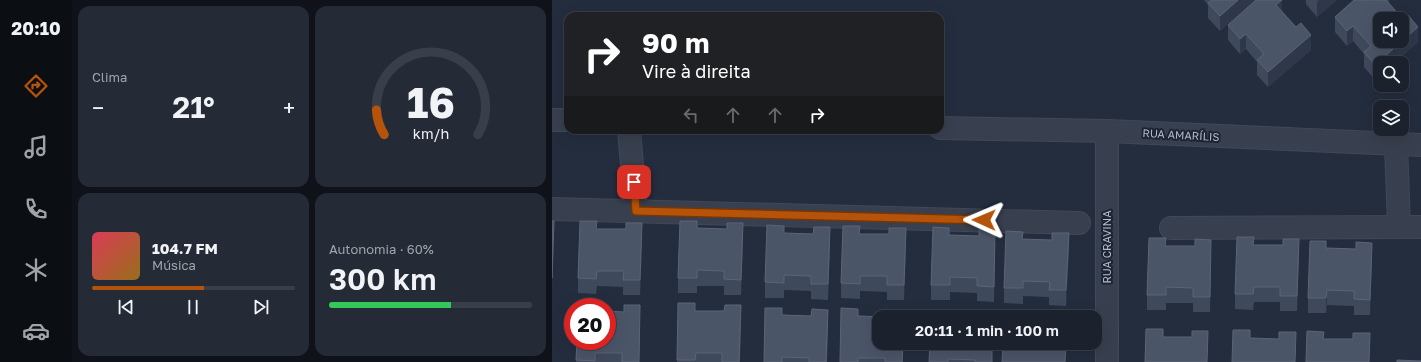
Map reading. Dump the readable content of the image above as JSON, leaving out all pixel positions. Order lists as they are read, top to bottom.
{
  "streets": {
    "street": ["RUA AMARÍLIS", "RUA CRAVINA"]
  },
  "crossings": [
    ["RUA AMARÍLIS", "RUA CRAVINA"]
  ],
  "page": {
    "tabs": "20:10",
    "tile": [
      "Clima",
      ["Autonomia · 60%", "300 km"]
    ],
    "turn": ["90 m", "Vire à direita"],
    "heat": ["−", "21°", "+"],
    "song": ["104.7 FM", "Música"],
    "limit": "20",
    "trip": "20:11 · 1 min · 100 m",
    "gauge": ["16", "km/h"]
  }
}
